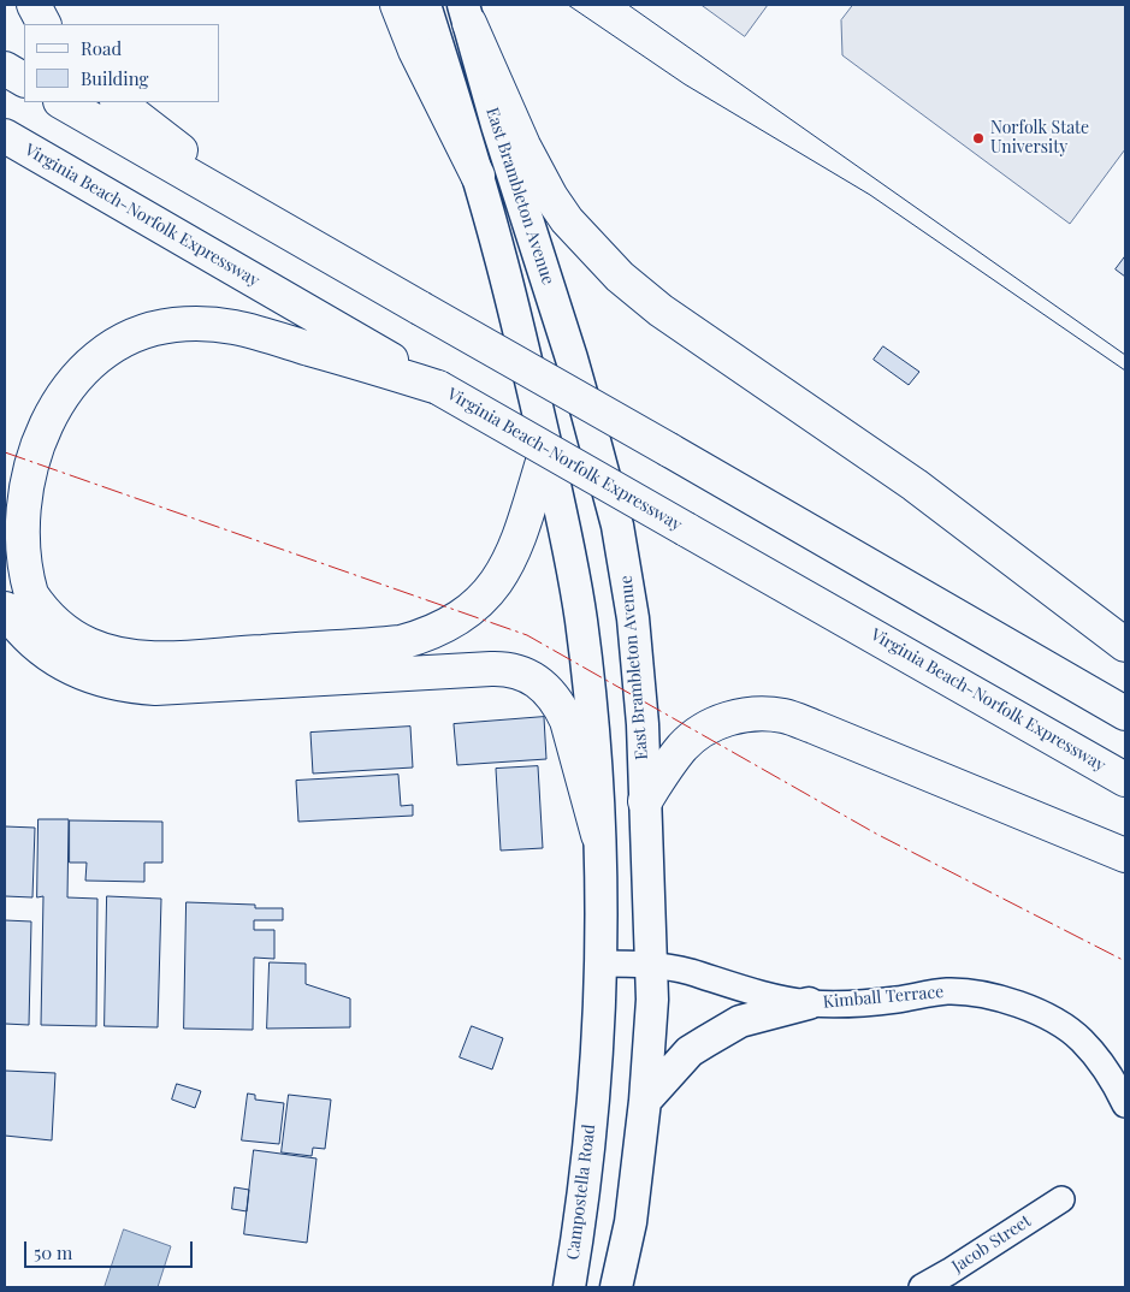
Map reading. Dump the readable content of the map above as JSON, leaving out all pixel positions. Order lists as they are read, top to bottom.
{
  "streets": {
    "highway": ["Virginia Beach-Norfolk Expressway"],
    "main road": ["East Brambleton Avenue", "Campostella Road"],
    "street": ["Kimball Terrace", "Jacob Street"]
  },
  "crossings": [
    ["East Brambleton Avenue", "Kimball Terrace"],
    ["East Brambleton Avenue", "Campostella Road"]
  ],
  "places": ["Norfolk State University"],
  "legend": ["Road", "Building"],
  "scale_bar": "50 m"
}
